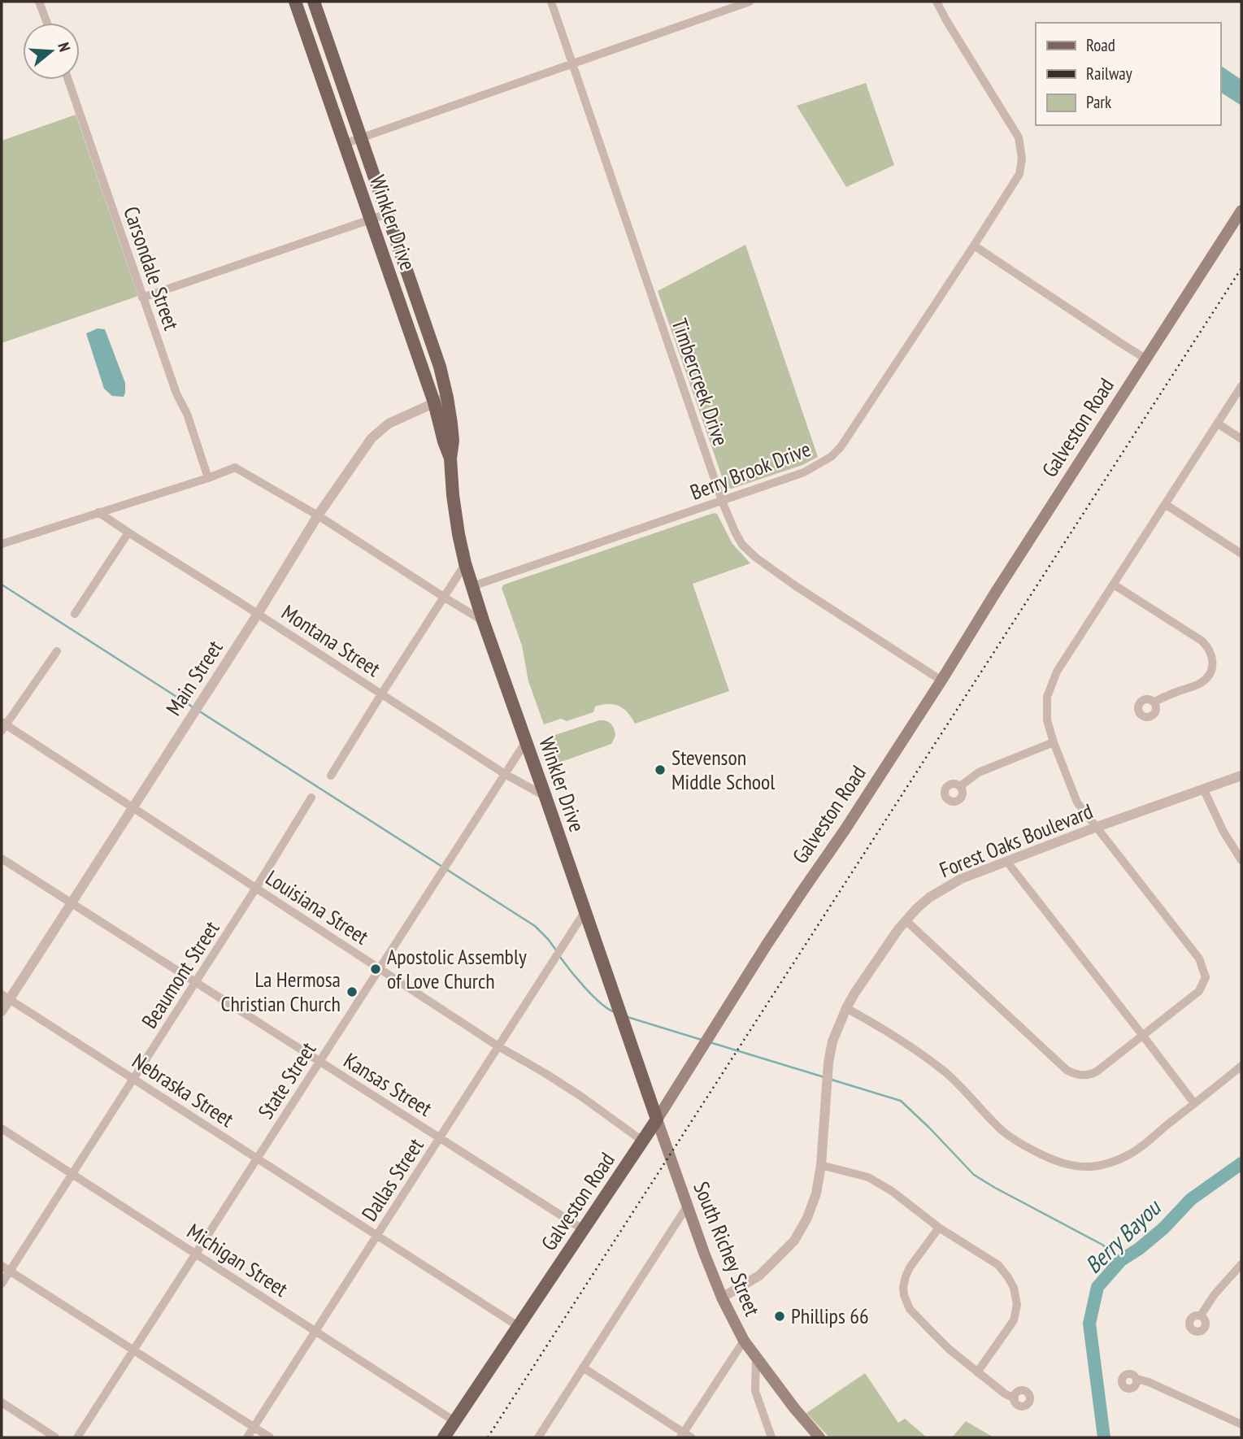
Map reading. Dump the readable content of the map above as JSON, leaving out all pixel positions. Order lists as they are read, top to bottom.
{
  "streets": {
    "main road": ["Winkler Drive", "Galveston Road", "South Richey Street"],
    "street": [
      "Carsondale Street",
      "Timbercreek Drive",
      "Berry Brook Drive",
      "Montana Street",
      "Main Street",
      "Forest Oaks Boulevard",
      "Louisiana Street",
      "Beaumont Street",
      "State Street",
      "Kansas Street",
      "Nebraska Street",
      "Dallas Street",
      "Michigan Street"
    ]
  },
  "crossings": [
    ["Winkler Drive", "Galveston Road"],
    ["Winkler Drive", "Berry Brook Drive"],
    ["Winkler Drive", "Montana Street"],
    ["Winkler Drive", "Main Street"],
    ["Winkler Drive", "State Street"],
    ["Winkler Drive", "Dallas Street"],
    ["Winkler Drive", "South Richey Street"],
    ["Timbercreek Drive", "Galveston Road"],
    ["Timbercreek Drive", "Berry Brook Drive"],
    ["Galveston Road", "Louisiana Street"],
    ["Galveston Road", "Kansas Street"],
    ["Galveston Road", "Nebraska Street"],
    ["Galveston Road", "South Richey Street"],
    ["Galveston Road", "Michigan Street"],
    ["Montana Street", "Main Street"],
    ["Montana Street", "State Street"],
    ["Main Street", "Louisiana Street"],
    ["Main Street", "Kansas Street"],
    ["Main Street", "Nebraska Street"],
    ["Forest Oaks Boulevard", "South Richey Street"],
    ["Louisiana Street", "Beaumont Street"],
    ["Louisiana Street", "State Street"],
    ["Louisiana Street", "Dallas Street"],
    ["Beaumont Street", "Kansas Street"],
    ["Beaumont Street", "Nebraska Street"],
    ["Beaumont Street", "Michigan Street"],
    ["State Street", "Kansas Street"],
    ["State Street", "Nebraska Street"],
    ["State Street", "Michigan Street"],
    ["Kansas Street", "Dallas Street"],
    ["Nebraska Street", "Dallas Street"],
    ["Dallas Street", "Michigan Street"]
  ],
  "water": ["Berry Bayou"],
  "places": [
    "Stevenson Middle School",
    "Apostolic Assembly of Love Church",
    "La Hermosa Christian Church",
    "Phillips 66"
  ],
  "legend": ["Road", "Railway", "Park"],
  "north": "right"
}
